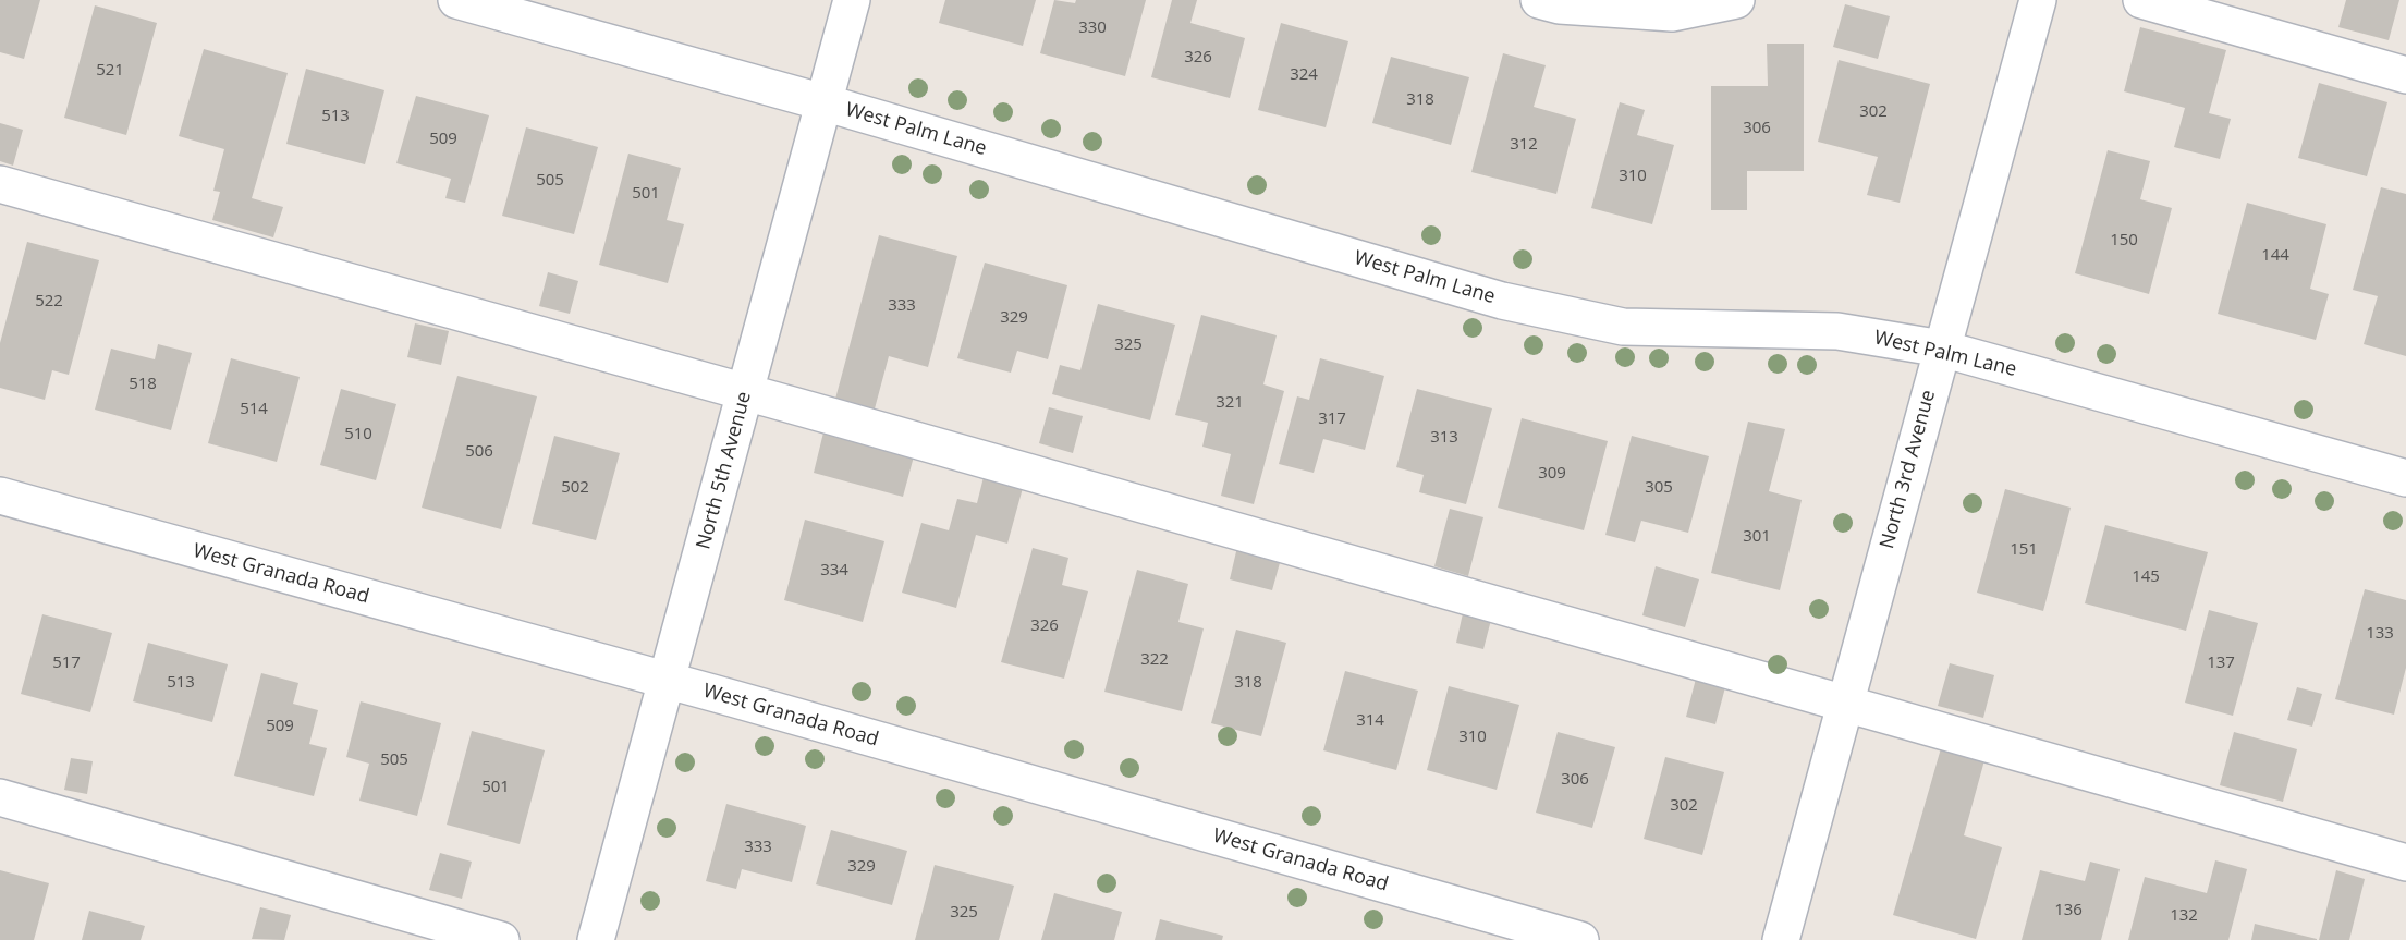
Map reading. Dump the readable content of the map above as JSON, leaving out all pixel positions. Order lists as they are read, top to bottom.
{
  "streets": {
    "street": [
      "West Palm Lane",
      "North 3rd Avenue",
      "North 5th Avenue",
      "West Granada Road"
    ]
  },
  "crossings": [
    ["West Palm Lane", "North 3rd Avenue"],
    ["West Palm Lane", "North 5th Avenue"],
    ["North 5th Avenue", "West Granada Road"]
  ],
  "house_numbers": [
    "330",
    "326",
    "521",
    "324",
    "318",
    "302",
    "513",
    "306",
    "509",
    "312",
    "310",
    "505",
    "501",
    "150",
    "144",
    "522",
    "333",
    "329",
    "325",
    "518",
    "321",
    "514",
    "317",
    "510",
    "313",
    "506",
    "309",
    "502",
    "305",
    "301",
    "151",
    "334",
    "145",
    "326",
    "133",
    "322",
    "517",
    "137",
    "513",
    "318",
    "314",
    "509",
    "310",
    "505",
    "306",
    "501",
    "302",
    "333",
    "329",
    "136",
    "325",
    "132"
  ]
}
